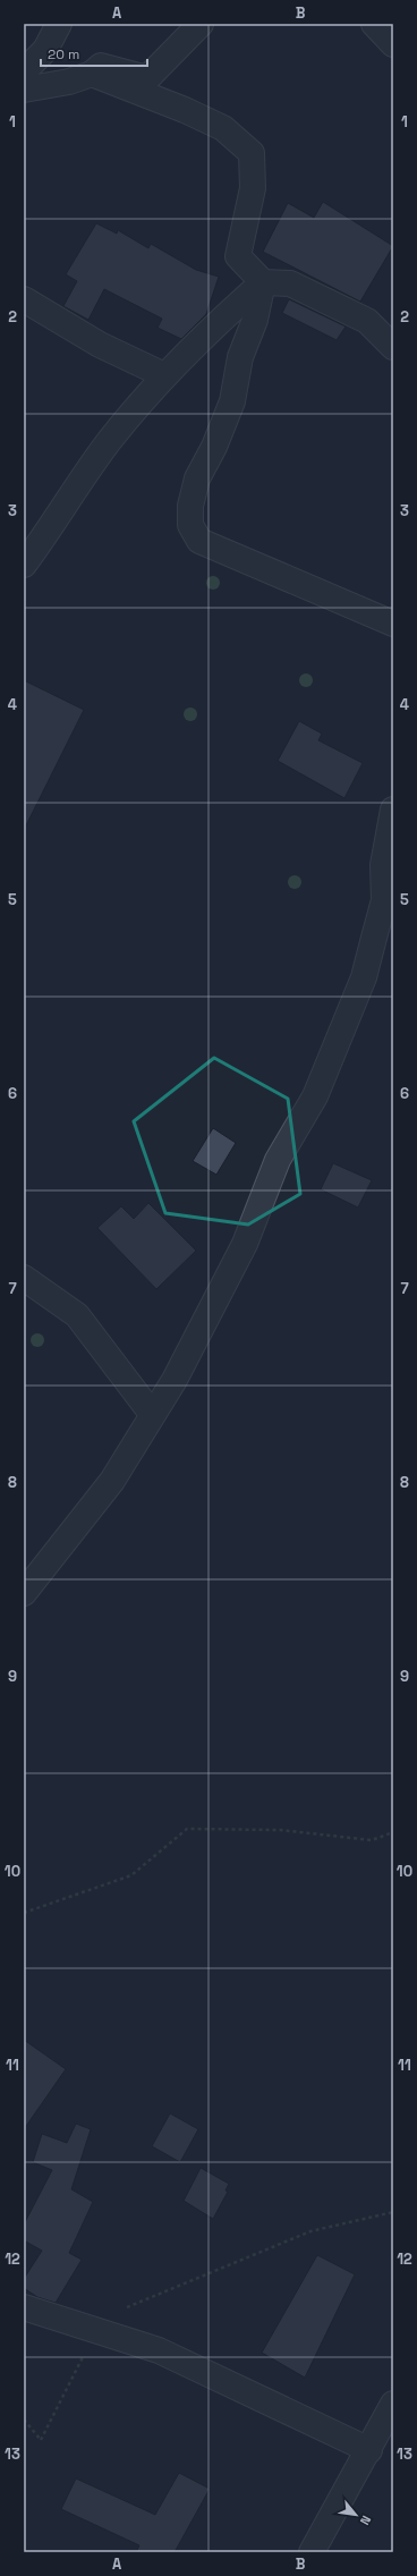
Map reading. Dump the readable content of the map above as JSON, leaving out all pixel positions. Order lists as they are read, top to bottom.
{
  "scale_bar": "20 m",
  "north": "bottom right",
  "grid": {
    "columns": ["A", "B"],
    "rows": [
      "1",
      "2",
      "3",
      "4",
      "5",
      "6",
      "7",
      "8",
      "9",
      "10",
      "11",
      "12",
      "13"
    ]
  }
}
